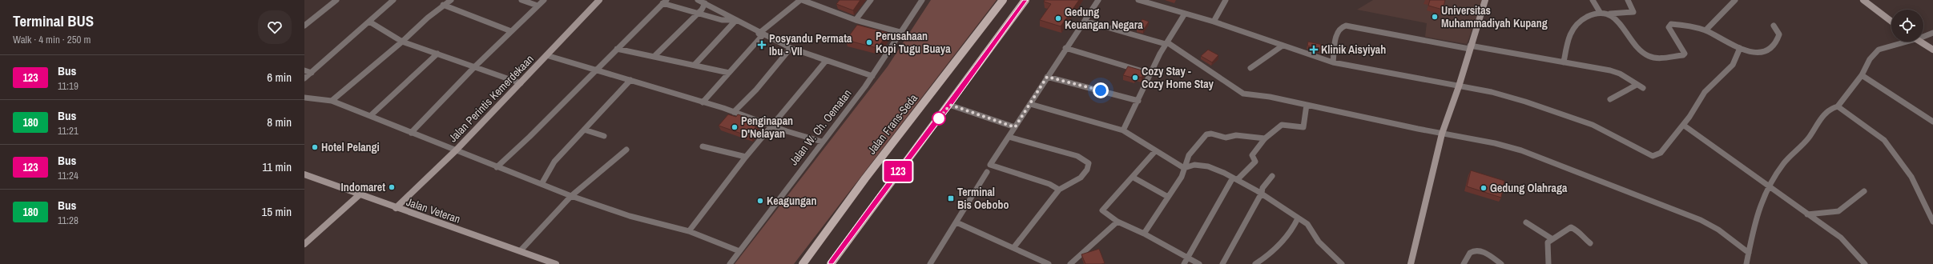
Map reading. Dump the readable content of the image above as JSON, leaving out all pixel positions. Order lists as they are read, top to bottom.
{
  "streets": {
    "main road": ["Jalan Perintis Kemerdekaan", "Jalan Frans-Seda", "Jalan Veteran"],
    "street": ["Jalan W. Ch. Oematan"]
  },
  "crossings": [
    ["Jalan Perintis Kemerdekaan", "Jalan Veteran"]
  ],
  "places": {
    "other": [
      "Universitas Muhammadiyah Kupang",
      "Gedung Keuangan Negara",
      "Perusahaan Kopi Tugu Buaya",
      "Cozy Stay - Cozy Home Stay",
      "Penginapan D'Nelayan",
      "Hotel Pelangi",
      "Indomaret",
      "Gedung Olahraga",
      "Keagungan"
    ],
    "health": ["Posyandu Permata Ibu - VII", "Klinik Aisyiyah"],
    "transit": ["Terminal Bis Oebobo"]
  },
  "lines": ["bus line 123"],
  "page": {
    "heading": ["Terminal BUS", "Walk · 4 min · 250 m"],
    "on_map": "123",
    "list": [
      {
        "mark": "123",
        "name": "Bus",
        "note": "11:19",
        "value": "6 min"
      },
      {
        "mark": "180",
        "name": "Bus",
        "note": "11:21",
        "value": "8 min"
      },
      {
        "mark": "123",
        "name": "Bus",
        "note": "11:24",
        "value": "11 min"
      },
      {
        "mark": "180",
        "name": "Bus",
        "note": "11:28",
        "value": "15 min"
      }
    ]
  }
}
